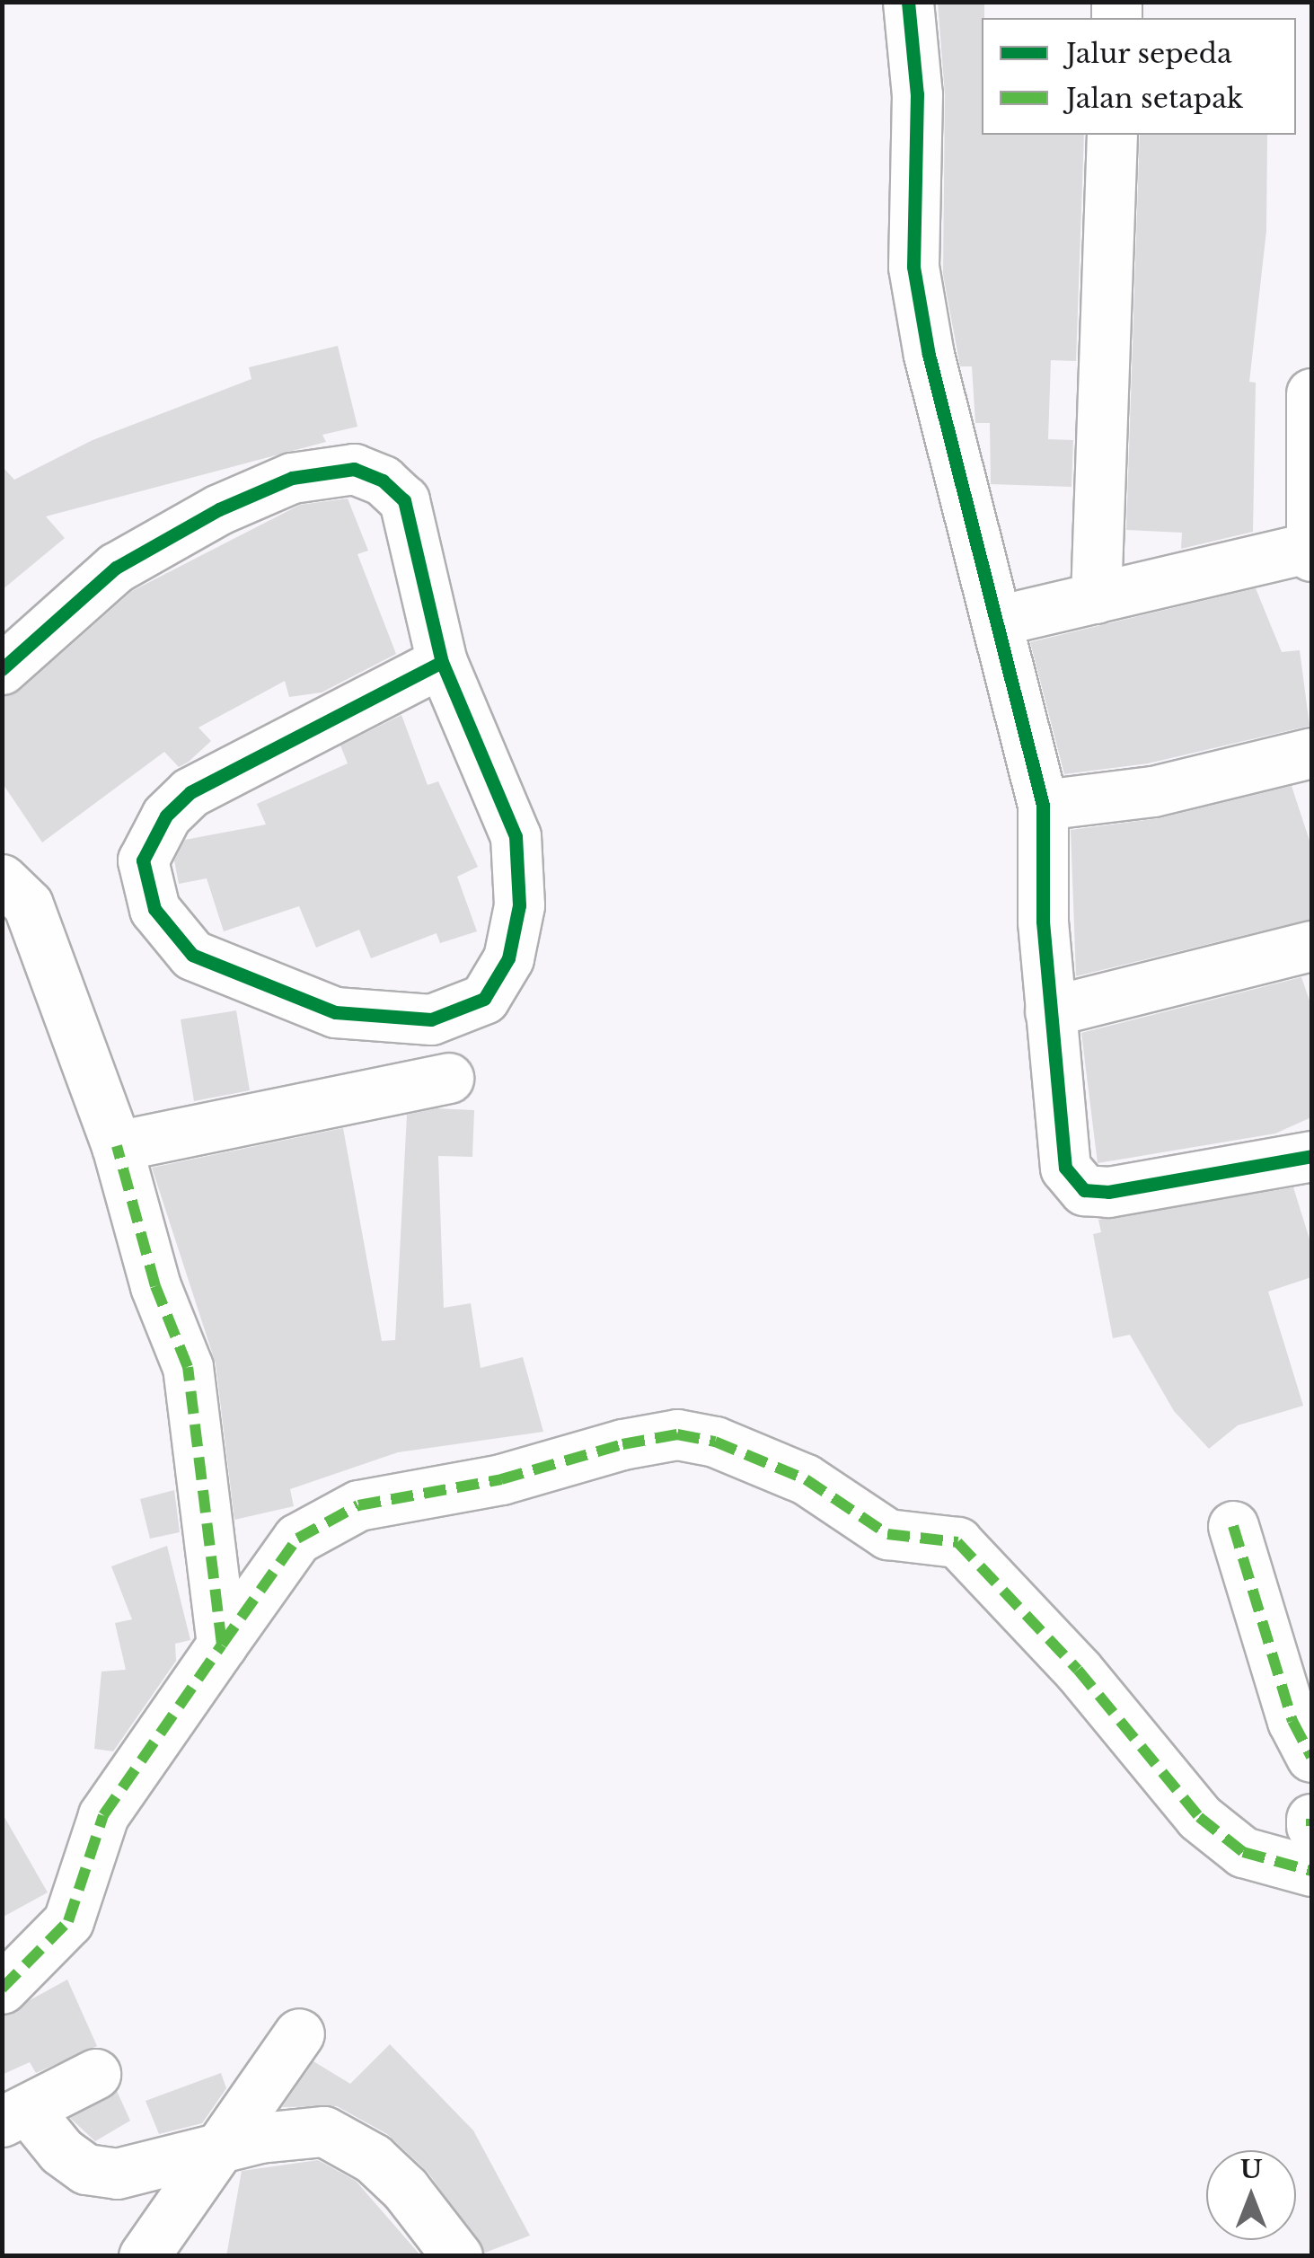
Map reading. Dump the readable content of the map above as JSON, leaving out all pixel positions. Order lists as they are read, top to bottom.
{
  "legend": ["Jalur sepeda", "Jalan setapak"],
  "north": "top"
}
